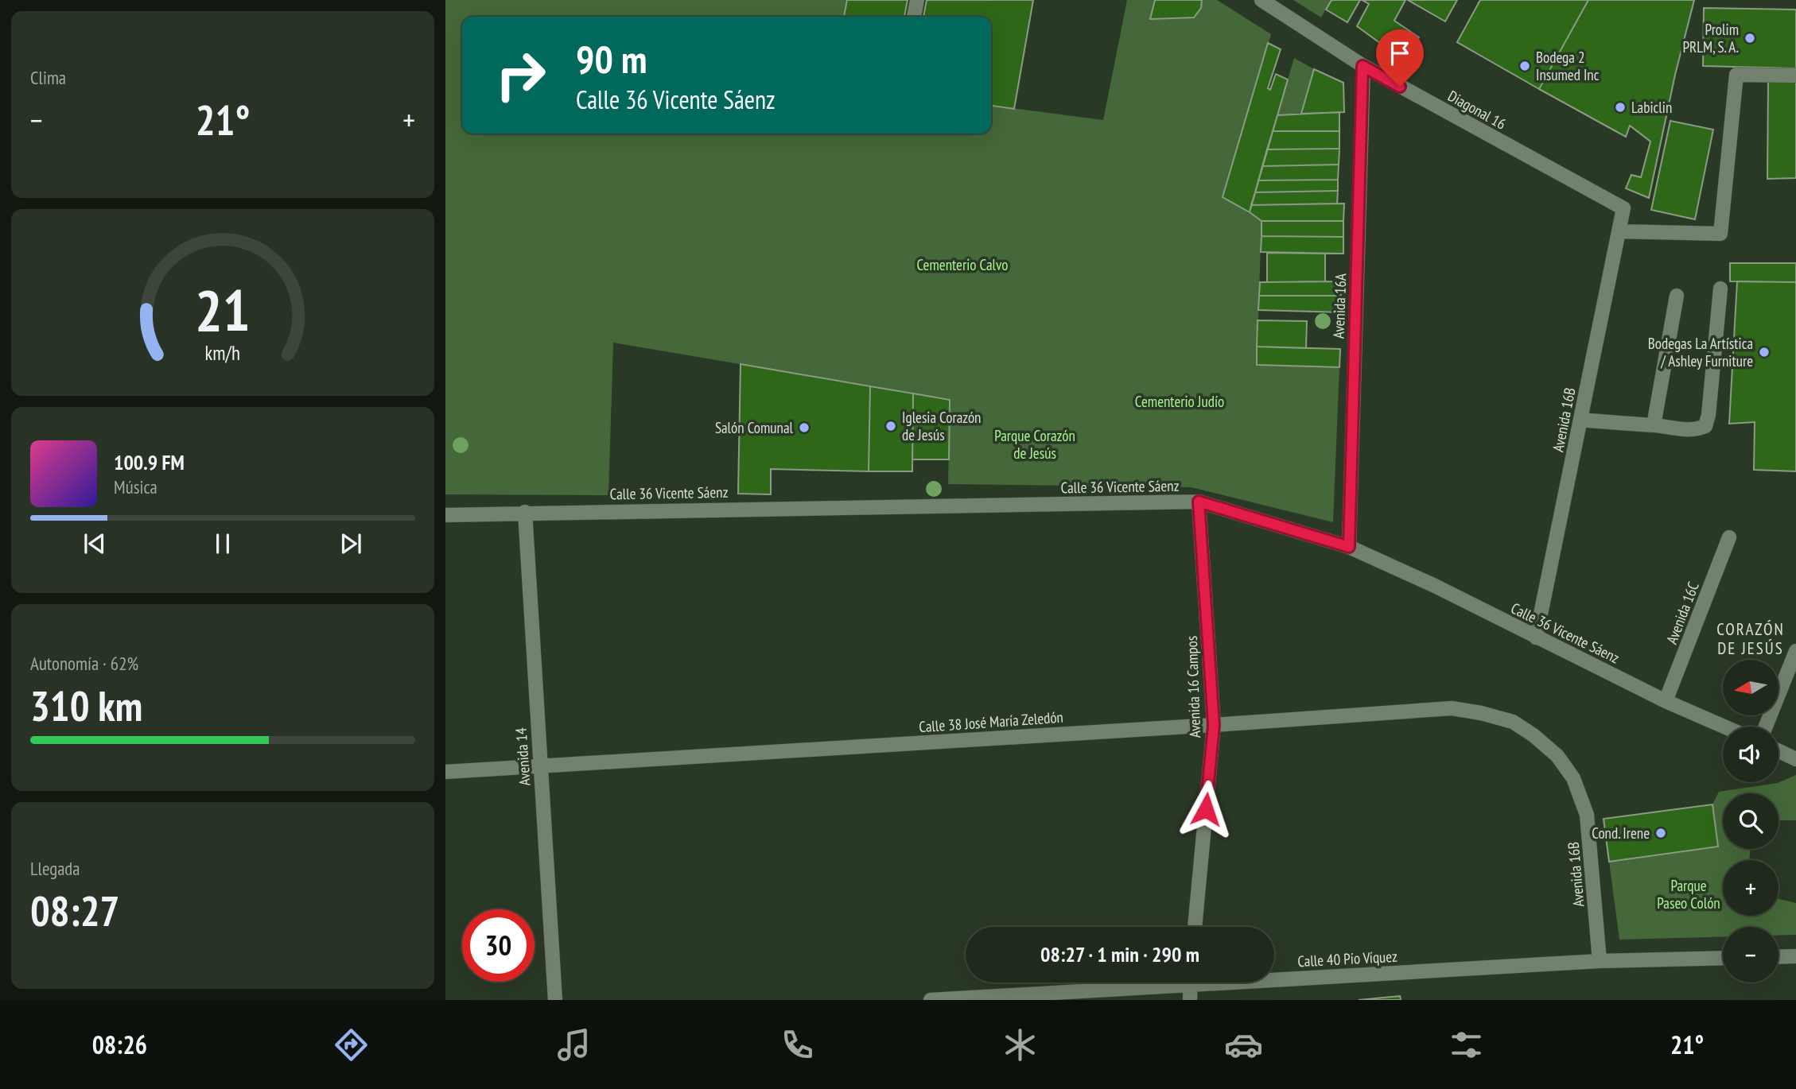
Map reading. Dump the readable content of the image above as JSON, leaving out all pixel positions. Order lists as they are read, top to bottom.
{
  "streets": {
    "street": [
      "Diagonal 16",
      "Avenida 16A",
      "Avenida 16B",
      "Calle 36 Vicente Sáenz",
      "Avenida 16C",
      "Avenida 16 Campos",
      "Calle 38 José María Zeledón",
      "Avenida 14",
      "Calle 40 Pío Víquez"
    ]
  },
  "crossings": [
    ["Diagonal 16", "Avenida 16A"],
    ["Diagonal 16", "Avenida 16B"],
    ["Avenida 16A", "Calle 36 Vicente Sáenz"],
    ["Avenida 16B", "Calle 36 Vicente Sáenz"],
    ["Avenida 16B", "Calle 38 José María Zeledón"],
    ["Avenida 16B", "Calle 40 Pío Víquez"],
    ["Calle 36 Vicente Sáenz", "Avenida 16C"],
    ["Calle 36 Vicente Sáenz", "Avenida 16 Campos"],
    ["Calle 36 Vicente Sáenz", "Avenida 14"],
    ["Avenida 16 Campos", "Calle 38 José María Zeledón"],
    ["Calle 38 José María Zeledón", "Avenida 14"]
  ],
  "districts": ["CORAZÓN DE JESÚS"],
  "parks": [
    "Cementerio Calvo",
    "Cementerio Judío",
    "Parque Corazón de Jesús",
    "Parque Paseo Colón"
  ],
  "places": [
    "Prolim PRLM, S. A.",
    "Bodega 2 Insumed Inc",
    "Labiclin",
    "Bodegas La Artística / Ashley Furniture",
    "Iglesia Corazón de Jesús",
    "Salón Comunal",
    "Cond. Irene"
  ],
  "north": "left",
  "page": {
    "tile": [
      "Clima",
      ["Autonomía · 62%", "310 km"],
      ["Llegada", "08:27"]
    ],
    "turn": ["90 m", "Calle 36 Vicente Sáenz"],
    "heat": ["−", "21°", "+"],
    "song": ["100.9 FM", "Música"],
    "map_buttons": ["+", "−"],
    "limit": "30",
    "trip": "08:27 · 1 min · 290 m",
    "tabs": ["08:26", "21°"],
    "gauge": ["21", "km/h"]
  }
}
